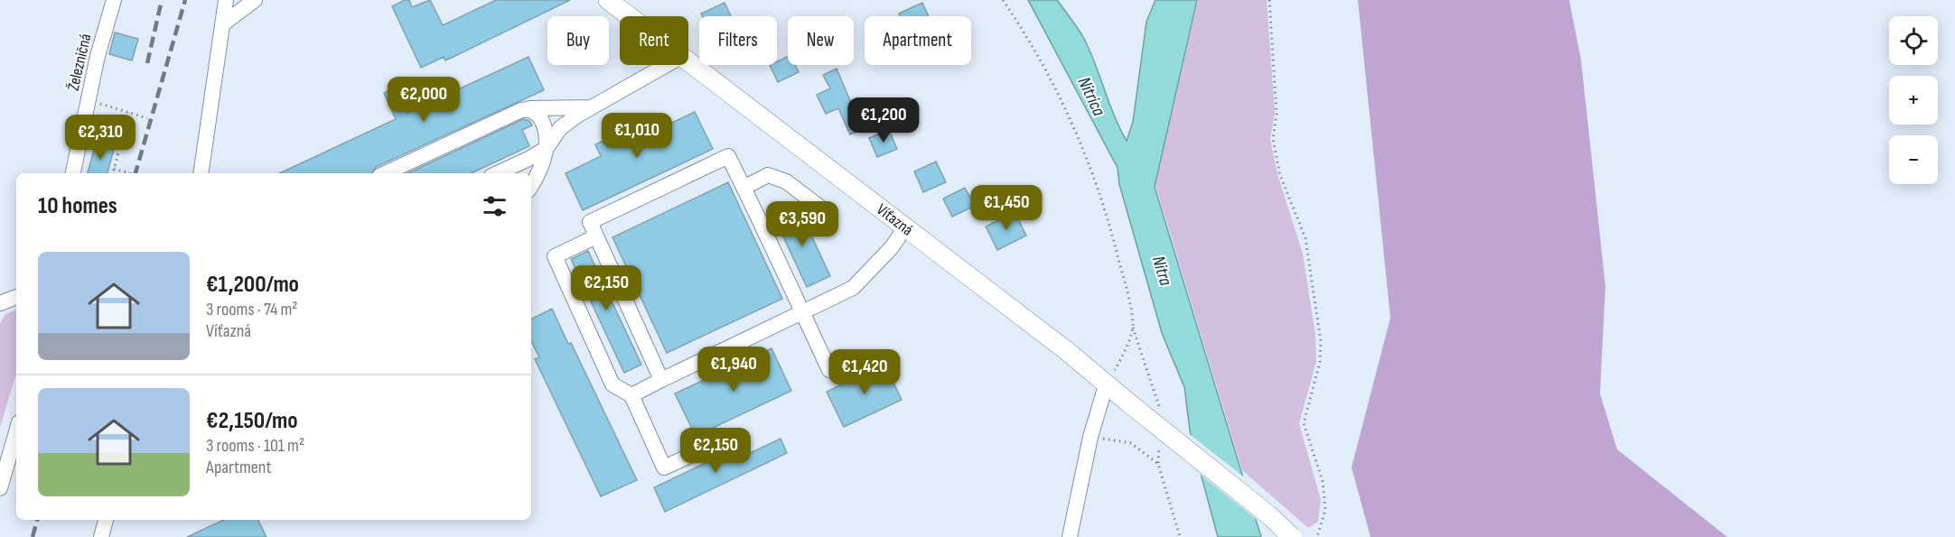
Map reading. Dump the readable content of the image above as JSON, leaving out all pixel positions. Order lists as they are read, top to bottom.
{
  "streets": {
    "main road": ["Víťazná"],
    "street": ["Železničná"]
  },
  "water": ["Nitrica", "Nitra"],
  "page": {
    "map_buttons": ["+", "−"],
    "chip": [
      "Buy",
      "Rent",
      "Filters",
      "New",
      "Apartment"
    ],
    "price": [
      "€2,000",
      "€1,200",
      "€1,010",
      "€2,310",
      "€1,450",
      "€3,590",
      "€2,150",
      "€1,940",
      "€1,420",
      "€2,150"
    ],
    "heading": "10 homes",
    "list": [
      {
        "name": "€1,200/mo",
        "note": "3 rooms · 74 m² · Víťazná"
      },
      {
        "name": "€2,150/mo",
        "note": "3 rooms · 101 m² · Apartment"
      }
    ]
  }
}
